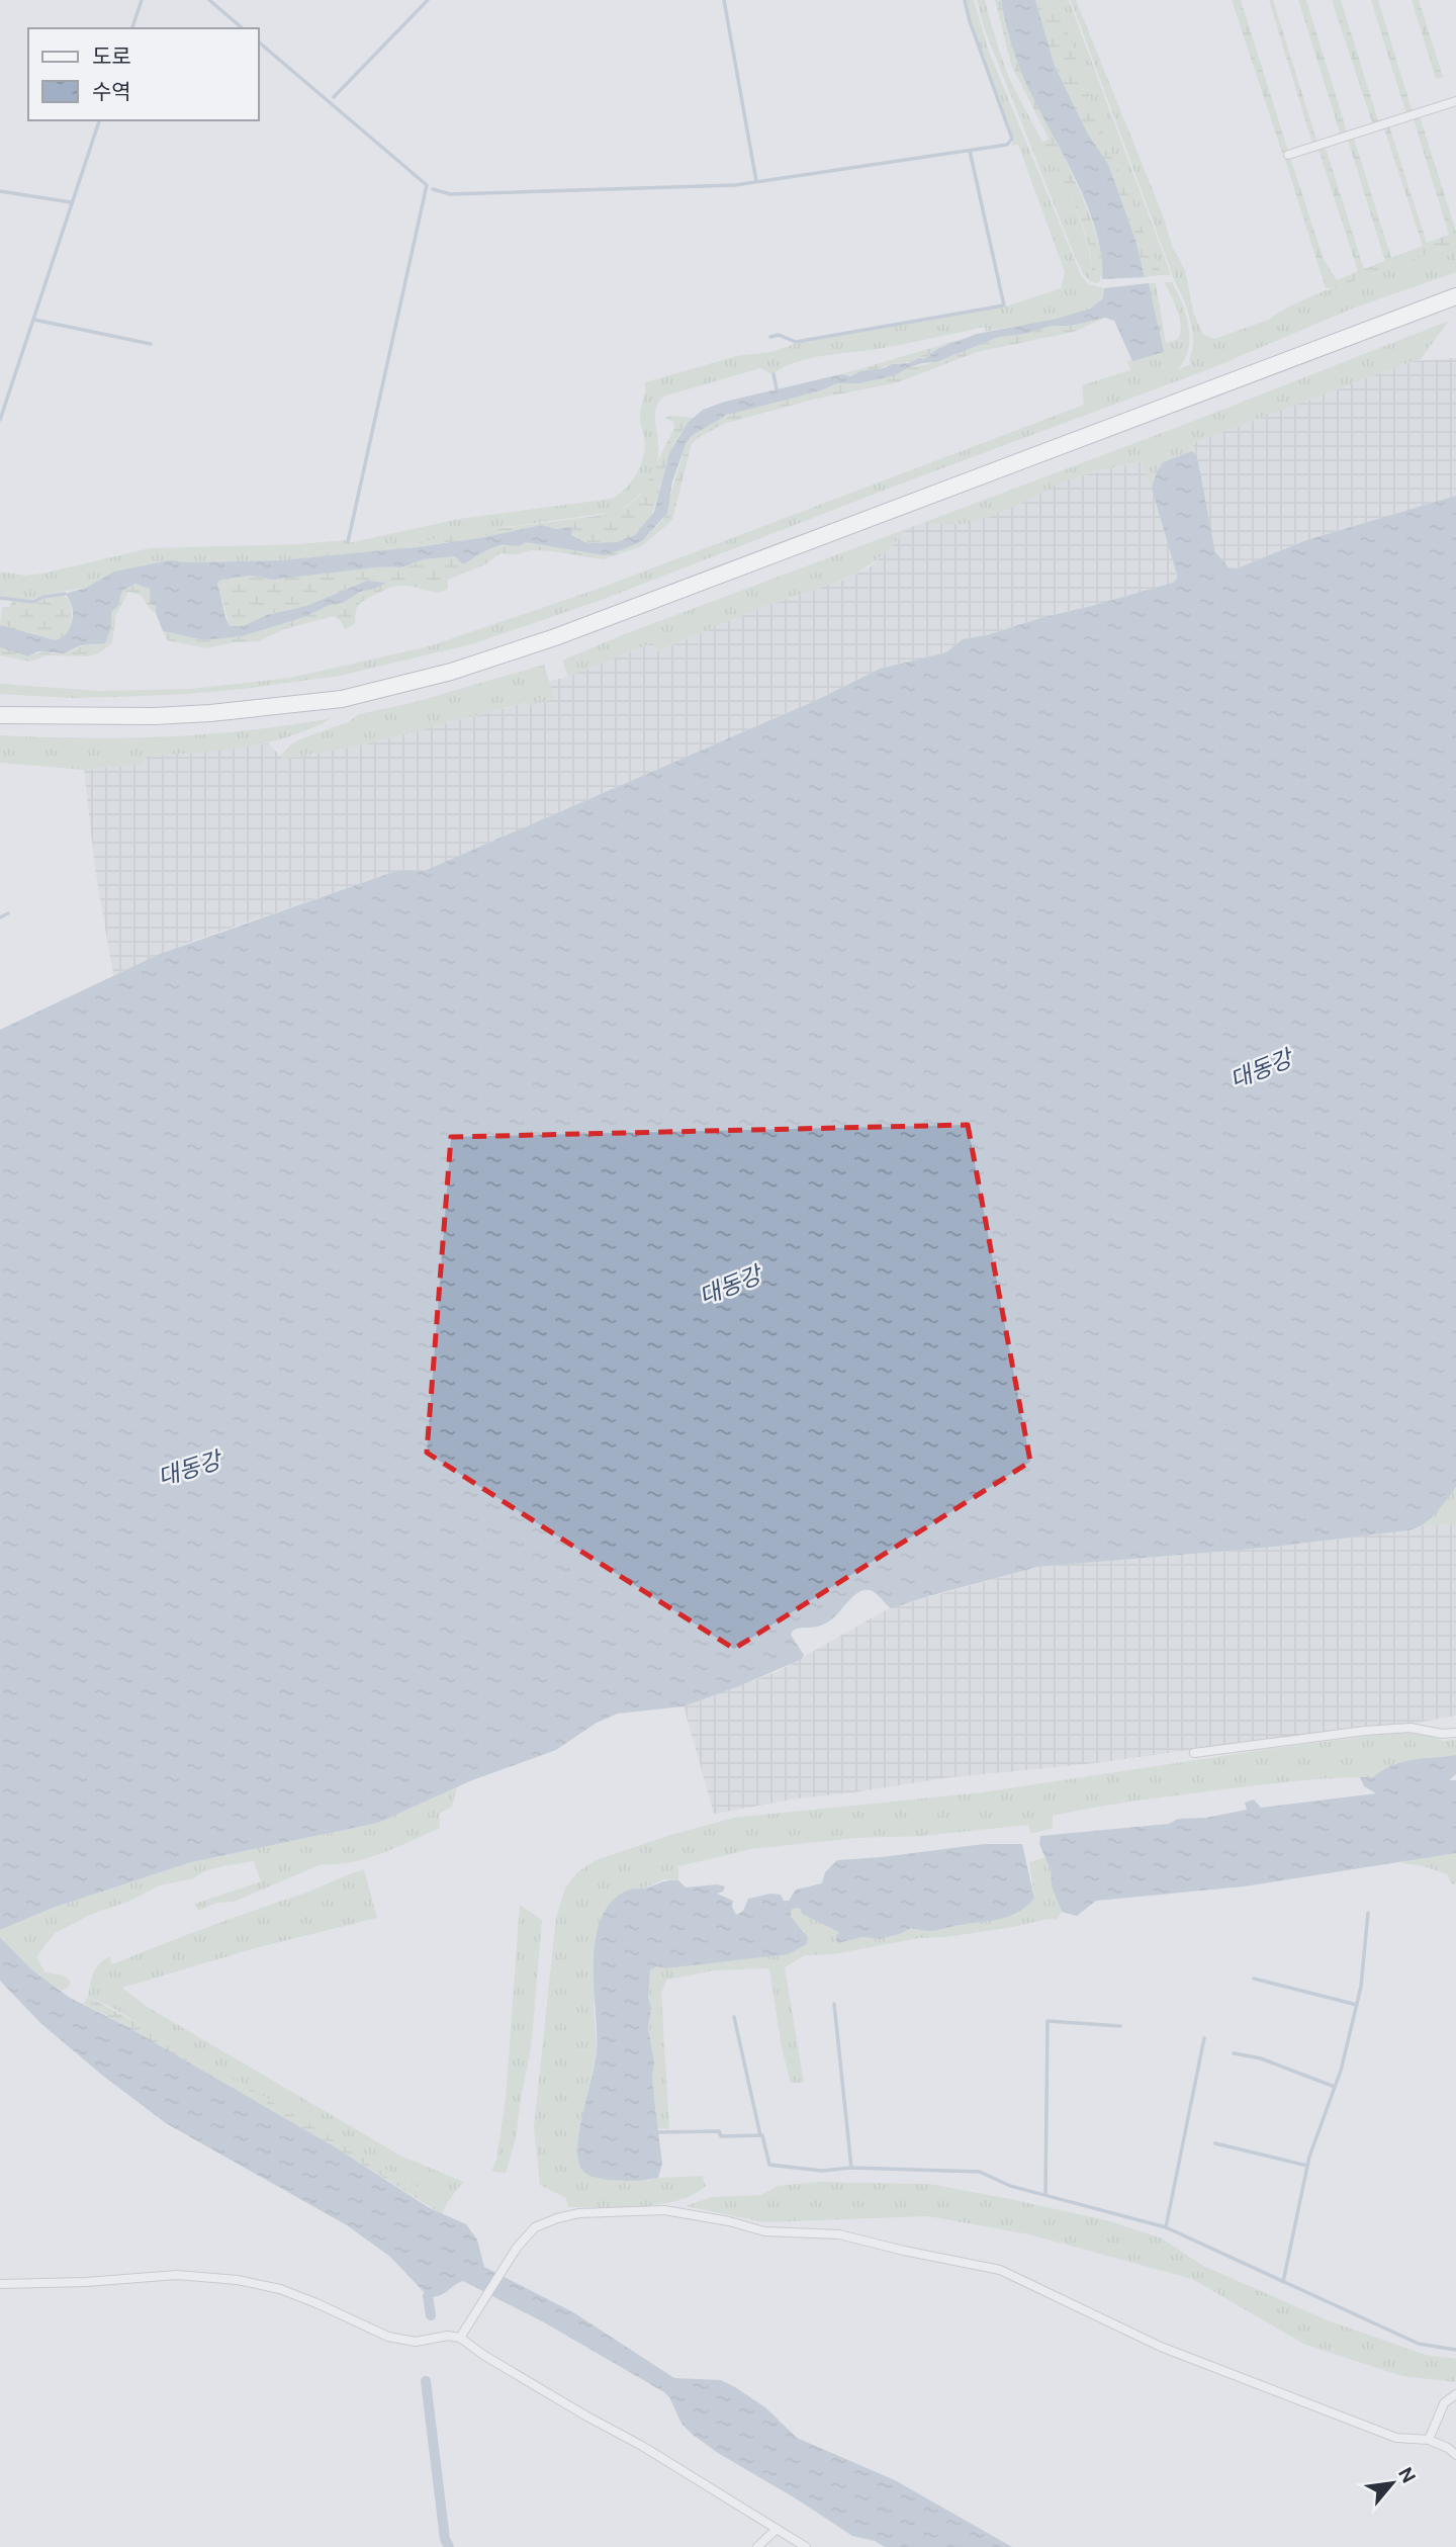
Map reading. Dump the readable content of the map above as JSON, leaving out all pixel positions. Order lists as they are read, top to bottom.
{
  "water": ["대동강"],
  "legend": ["도로", "수역"],
  "north": "top right"
}
